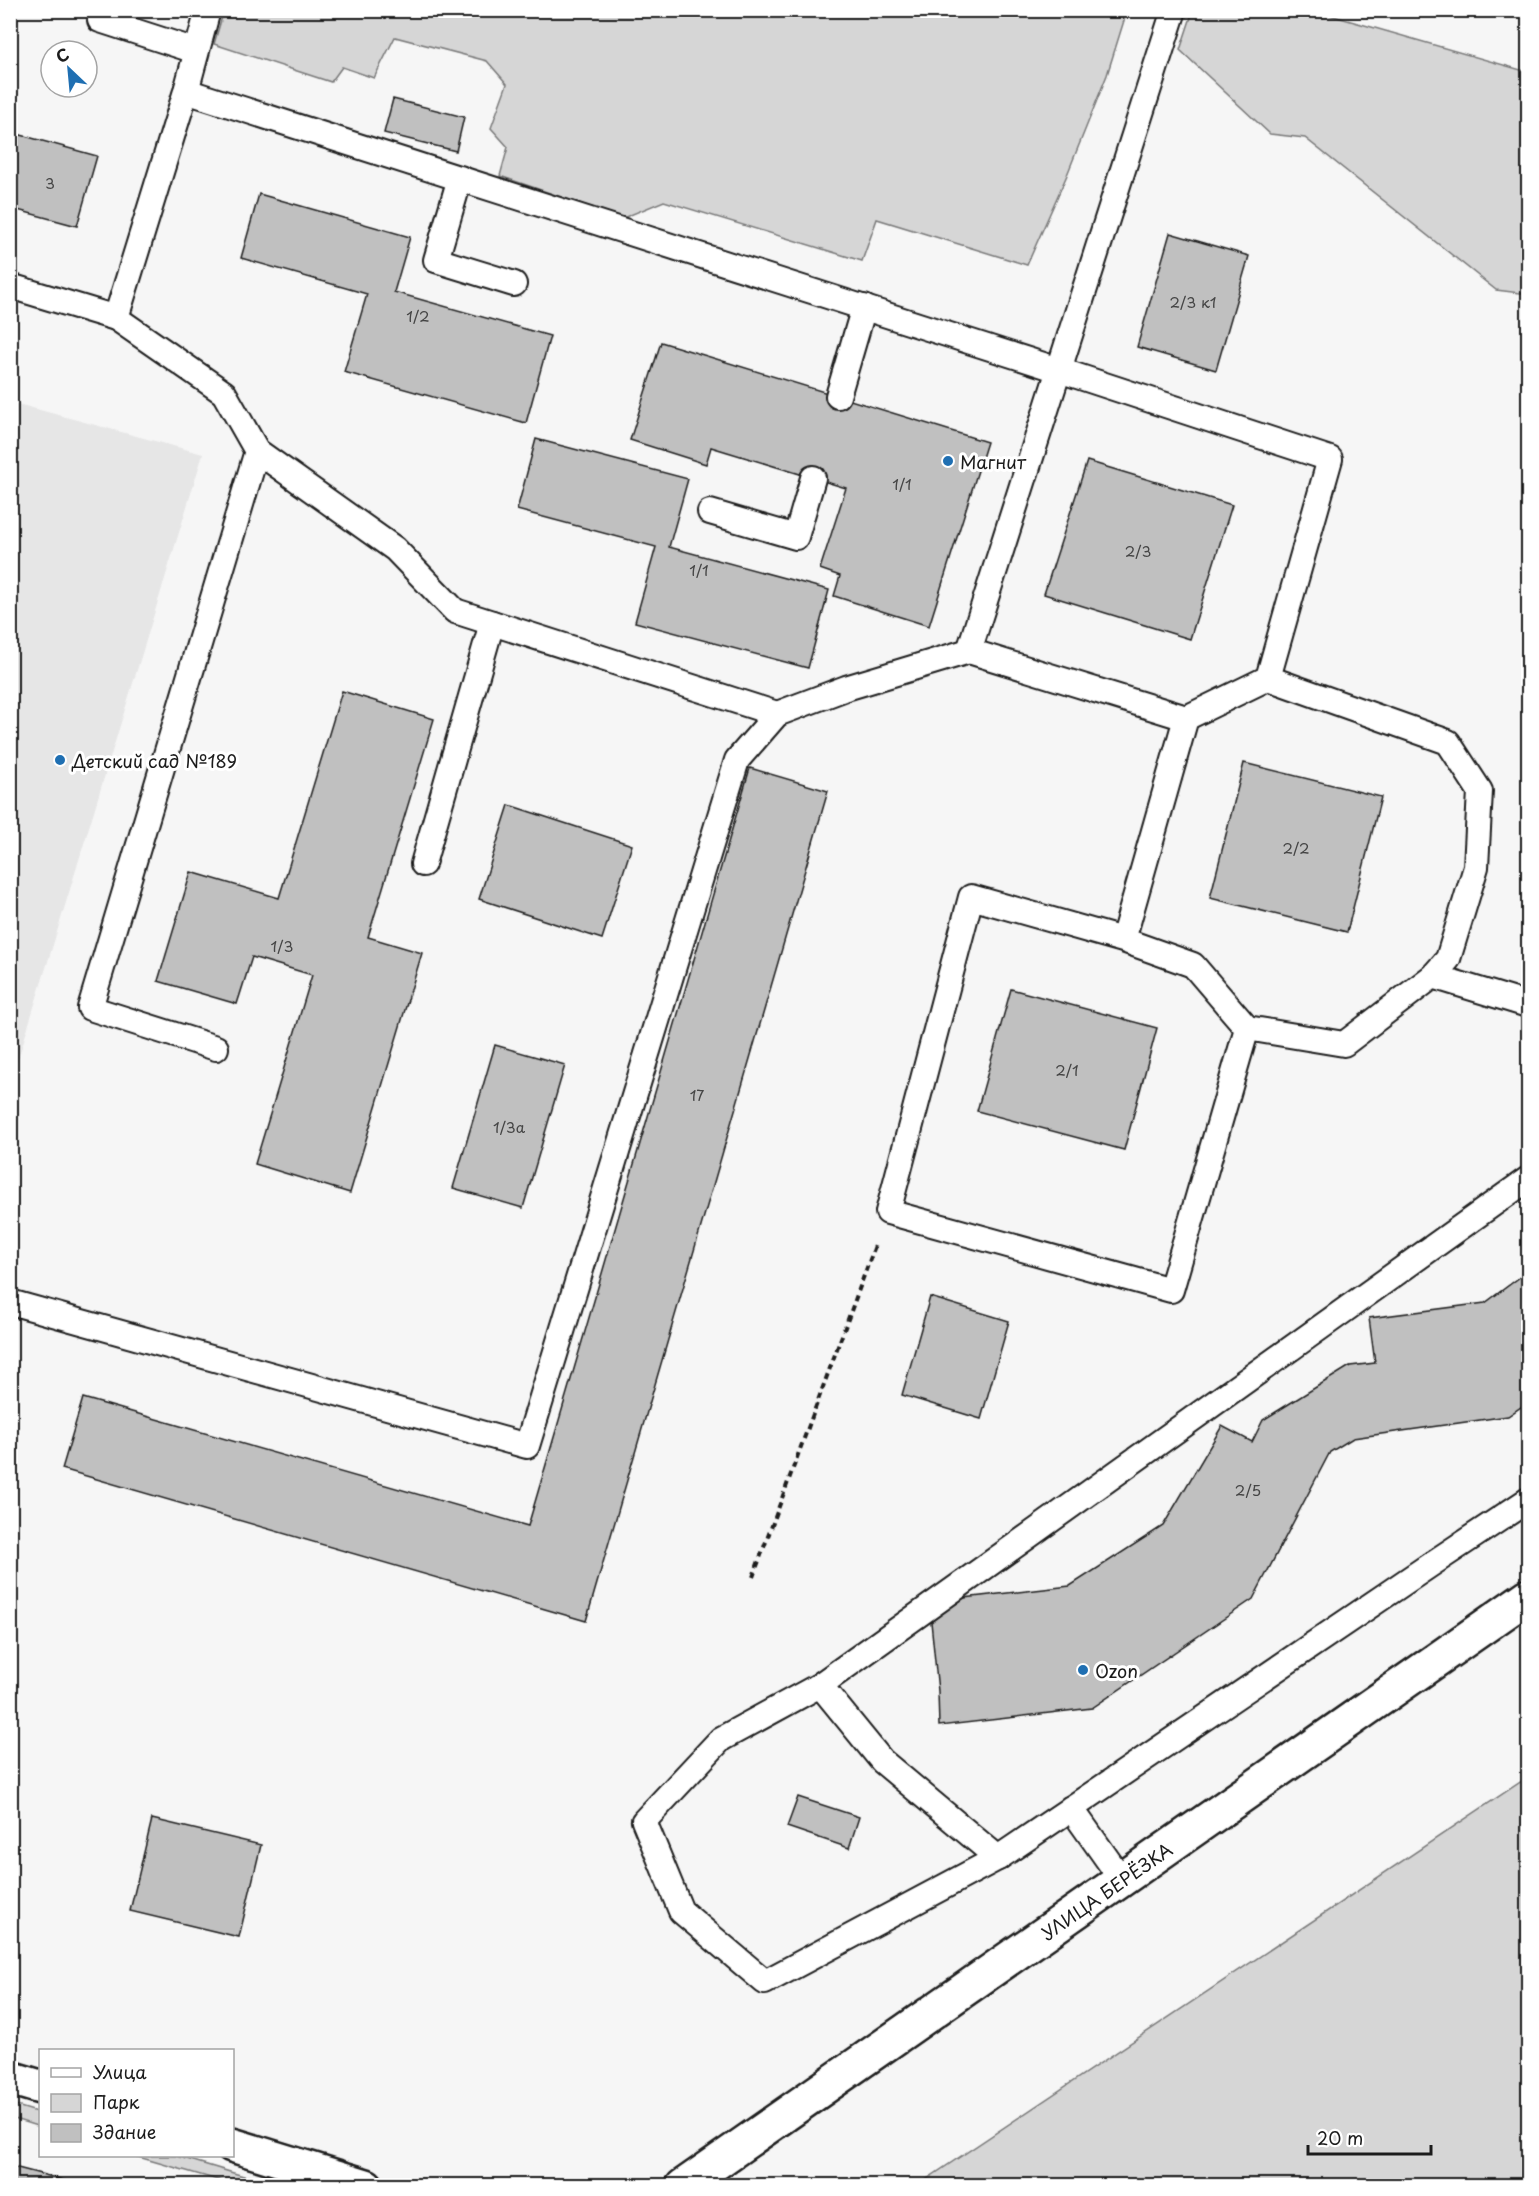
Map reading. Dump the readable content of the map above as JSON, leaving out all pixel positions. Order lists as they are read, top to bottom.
{
  "streets": {
    "main road": ["УЛИЦА БЕРЁЗКА"]
  },
  "places": ["Магнит", "Детский сад №189", "Ozon"],
  "house_numbers": [
    "3",
    "2/3 к1",
    "1/2",
    "1/1",
    "2/3",
    "1/1",
    "2/2",
    "1/3",
    "2/1",
    "17",
    "1/3а",
    "2/5"
  ],
  "legend": ["Улица", "Парк", "Здание"],
  "scale_bar": "20 m",
  "north": "top left"
}
